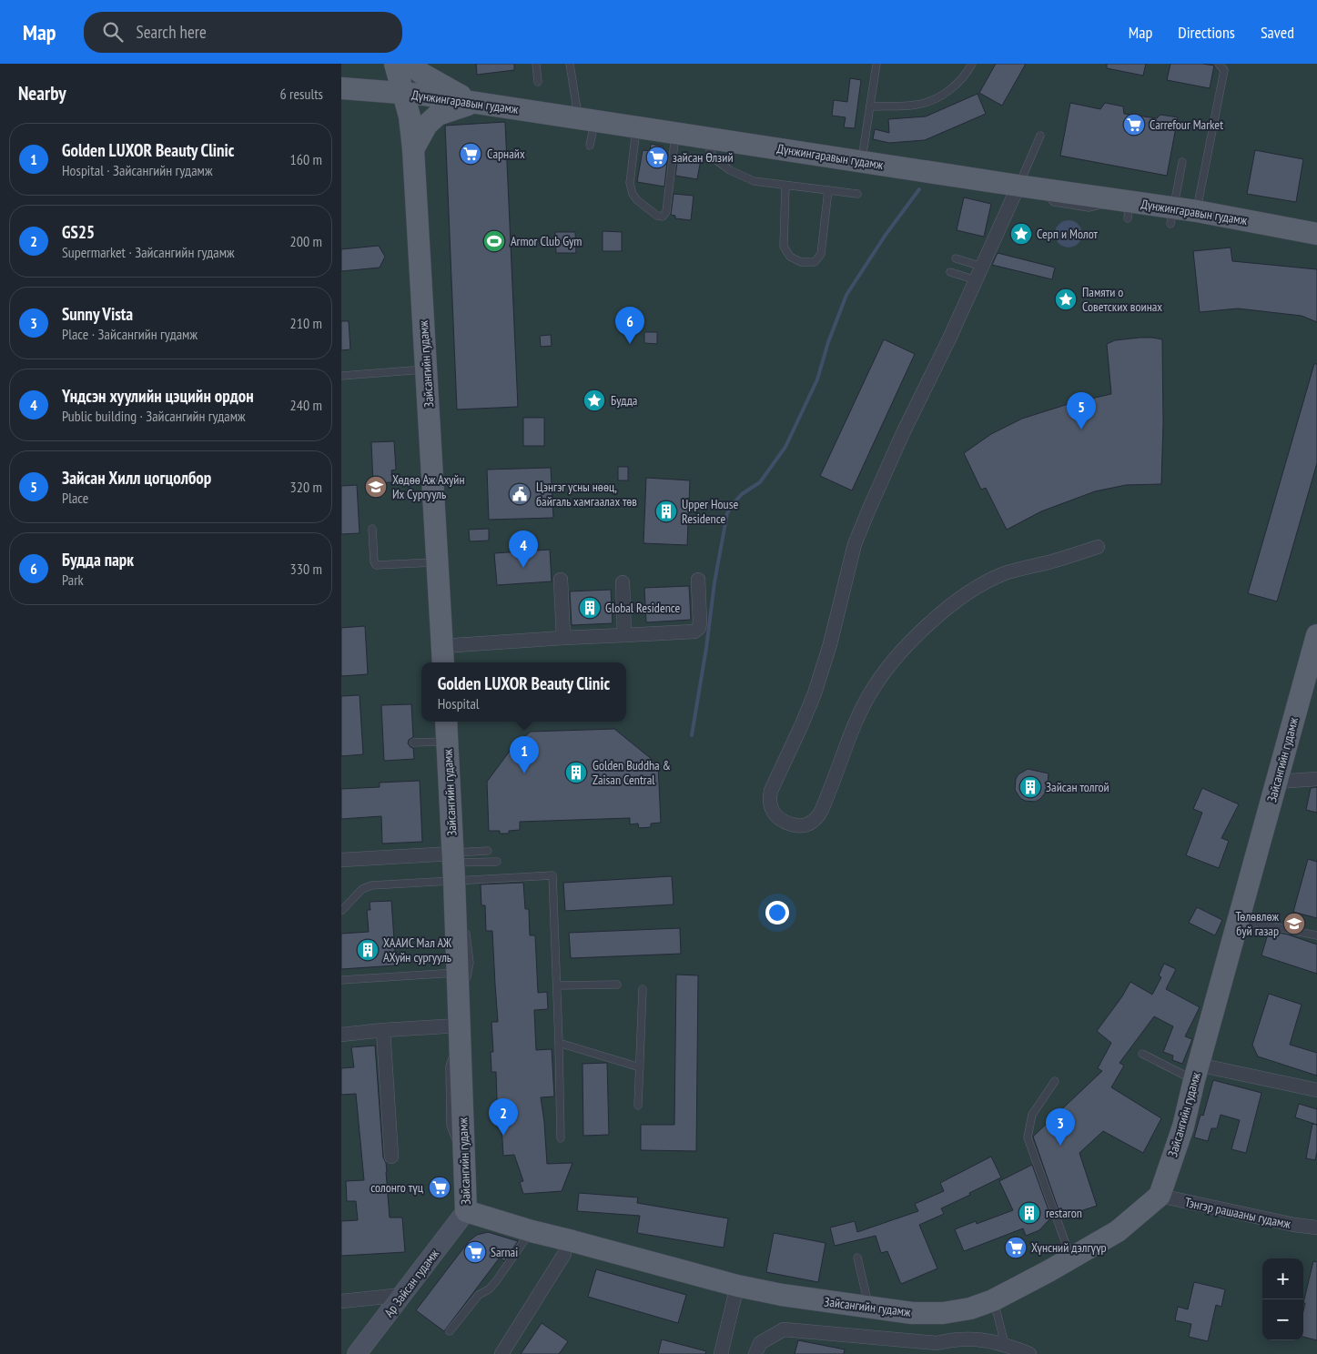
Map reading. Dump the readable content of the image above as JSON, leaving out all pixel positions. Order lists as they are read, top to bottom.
{
  "streets": {
    "main road": ["Дүнжингаравын гудамж", "Зайсангийн гудамж"],
    "street": ["Тэнгэр рашааны гудамж", "Ар Зайсан гудамж"]
  },
  "crossings": [
    ["Дүнжингаравын гудамж", "Зайсангийн гудамж"],
    ["Зайсангийн гудамж", "Тэнгэр рашааны гудамж"],
    ["Зайсангийн гудамж", "Ар Зайсан гудамж"]
  ],
  "places": {
    "supermarket": [
      "Carrefour Market",
      "Сарнайх",
      "зайсан Өлзий",
      "солонго түц",
      "Хүнсний дэлгүүр",
      "Sarnai"
    ],
    "place": ["Серп и Молот", "Памяти о Советских воинах", "Будда"],
    "sports": ["Armor Club Gym"],
    "school or university": ["Хөдөө Аж Ахуйн Их Сургууль", "Төлөвлөж буй газар"],
    "public building": ["Цэнгэг усны нөөц, байгаль хамгаалах төв"],
    "building": [
      "Upper House Residence",
      "Global Residence",
      "Golden Buddha & Zaisan Central",
      "Зайсан толгой",
      "ХААИС Мал АЖ АХуйн сургууль",
      "restaron"
    ]
  },
  "page": {
    "header": "Map",
    "search": "Search here",
    "nav": ["Map", "Directions", "Saved"],
    "heading": ["Nearby", "6 results"],
    "list": [
      {
        "mark": "1",
        "name": "Golden LUXOR Beauty Clinic",
        "note": "Hospital · Зайсангийн гудамж",
        "value": "160 m"
      },
      {
        "mark": "2",
        "name": "GS25",
        "note": "Supermarket · Зайсангийн гудамж",
        "value": "200 m"
      },
      {
        "mark": "3",
        "name": "Sunny Vista",
        "note": "Place · Зайсангийн гудамж",
        "value": "210 m"
      },
      {
        "mark": "4",
        "name": "Үндсэн хуулийн цэцийн ордон",
        "note": "Public building · Зайсангийн гудамж",
        "value": "240 m"
      },
      {
        "mark": "5",
        "name": "Зайсан Хилл цогцолбор",
        "note": "Place",
        "value": "320 m"
      },
      {
        "mark": "6",
        "name": "Будда парк",
        "note": "Park",
        "value": "330 m"
      }
    ],
    "pins": [
      "6",
      "5",
      "4",
      "1",
      "2",
      "3"
    ],
    "popup": ["Golden LUXOR Beauty Clinic", "Hospital"],
    "map_buttons": ["+", "−"]
  }
}
